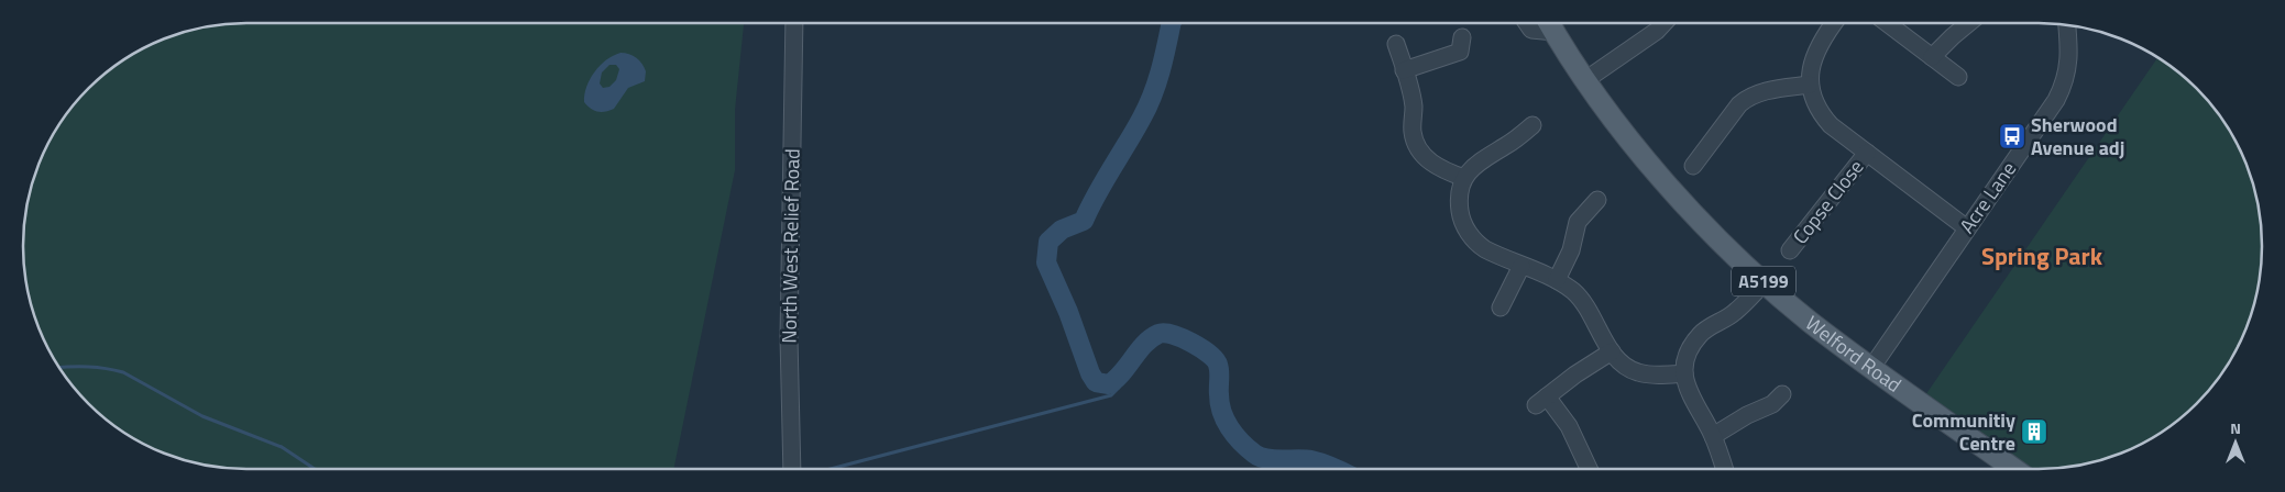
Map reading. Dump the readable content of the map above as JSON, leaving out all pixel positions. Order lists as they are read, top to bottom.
{
  "streets": {
    "main road": ["A5199", "Welford Road"],
    "street": ["Acre Lane", "Copse Close", "North West Relief Road"]
  },
  "crossings": [
    ["Acre Lane", "Welford Road"]
  ],
  "districts": ["Spring Park"],
  "places": {
    "bus stop": ["Sherwood Avenue adj"],
    "building": ["Communitiy Centre"]
  },
  "north": "top"
}
